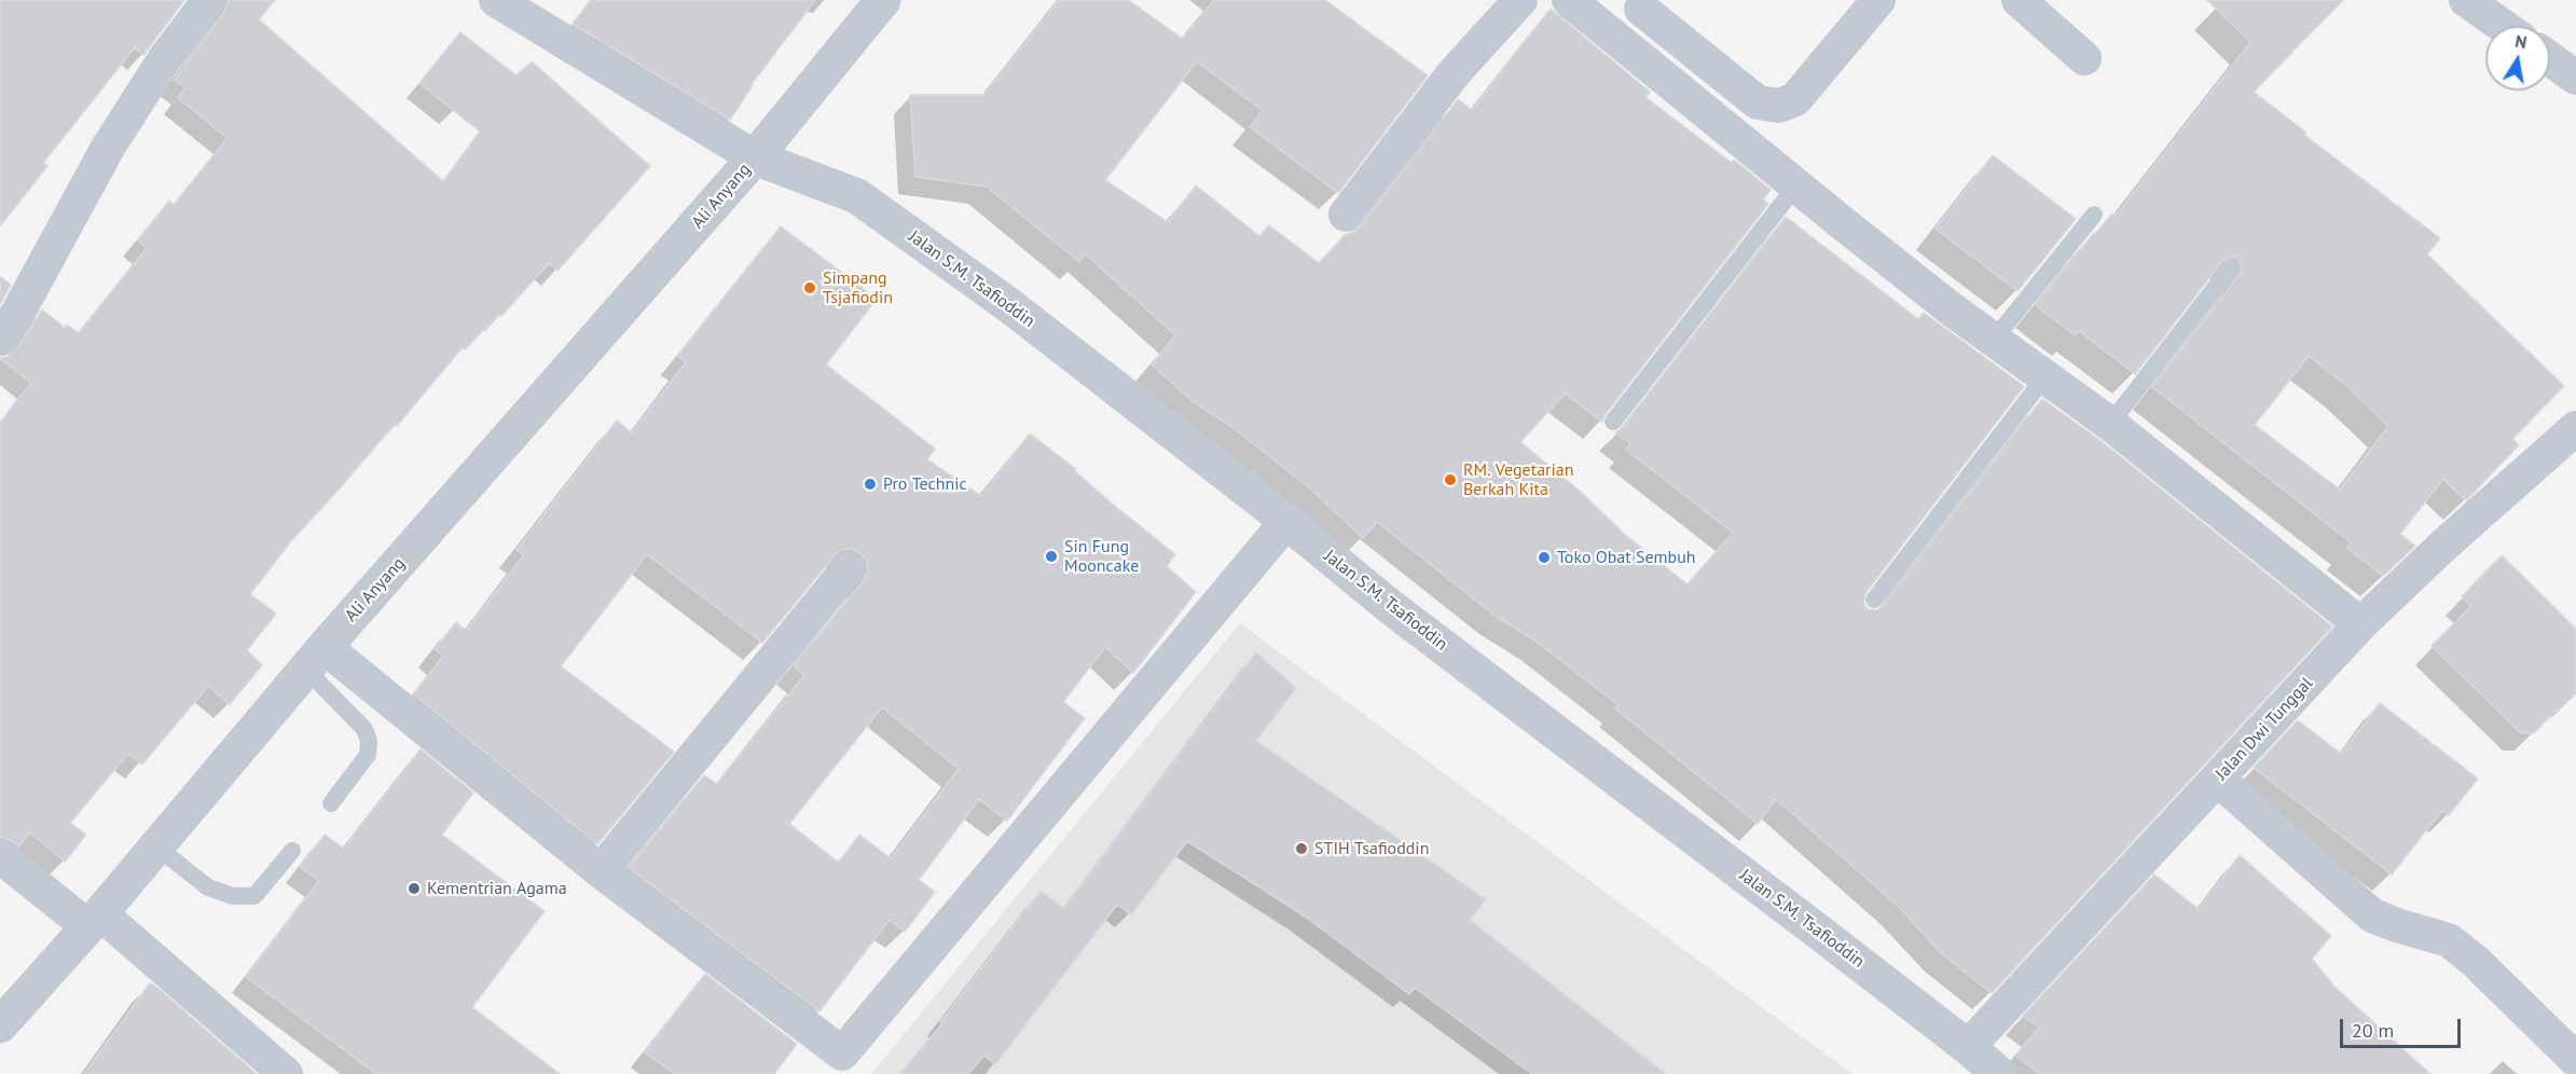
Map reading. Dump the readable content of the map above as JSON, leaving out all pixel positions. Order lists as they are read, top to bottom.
{
  "streets": {
    "street": ["Ali Anyang", "Jalan S.M. Tsafioddin", "Jalan Dwi Tunggal"]
  },
  "crossings": [
    ["Ali Anyang", "Jalan S.M. Tsafioddin"],
    ["Jalan S.M. Tsafioddin", "Jalan Dwi Tunggal"]
  ],
  "places": [
    "Simpang Tsjafiodin",
    "RM. Vegetarian Berkah Kita",
    "Pro Technic",
    "Sin Fung Mooncake",
    "Toko Obat Sembuh",
    "STIH Tsafioddin",
    "Kementrian Agama"
  ],
  "scale_bar": "20 m",
  "north": "top"
}
